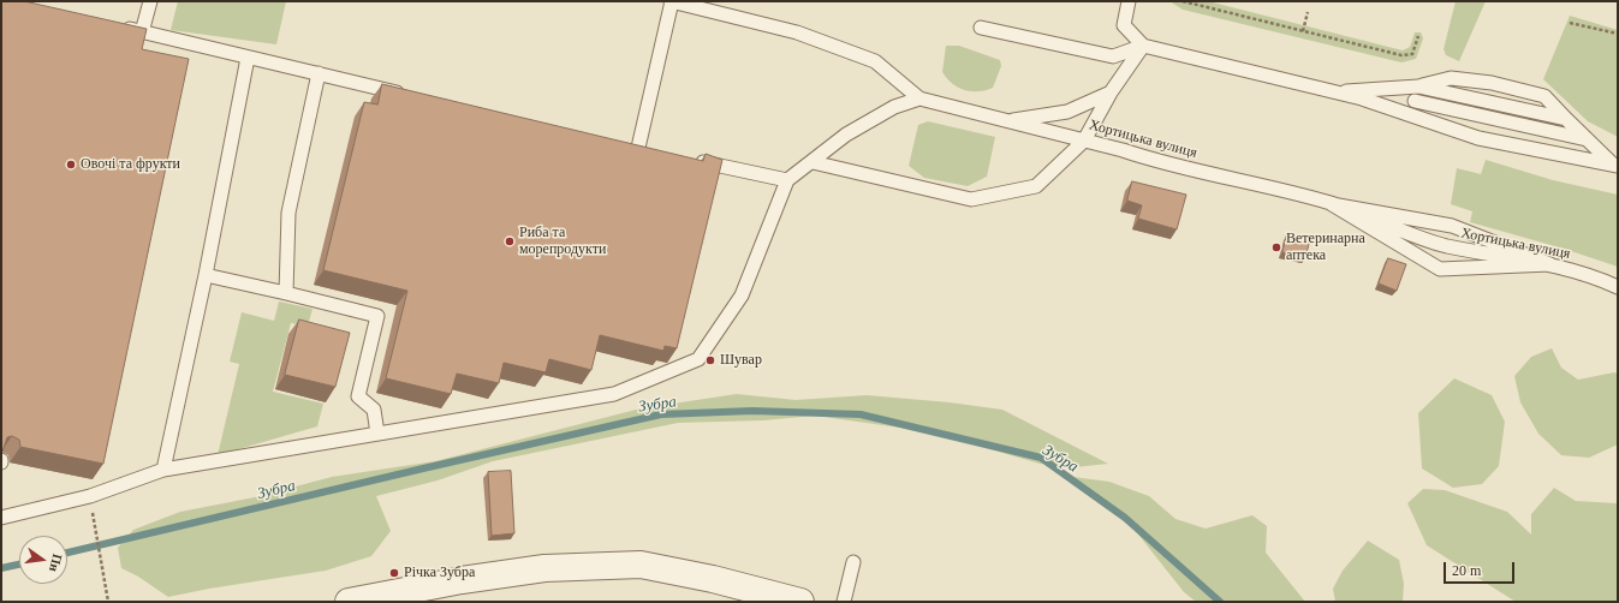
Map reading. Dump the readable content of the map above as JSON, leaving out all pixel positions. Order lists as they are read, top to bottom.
{
  "streets": {
    "lane": ["Хортицька вулиця"]
  },
  "water": ["Зубра"],
  "places": [
    "Овочі та фрукти",
    "Риба та морепродукти",
    "Ветеринарна аптека",
    "Шувар",
    "Річка Зубра"
  ],
  "scale_bar": "20 m",
  "north": "right"
}
